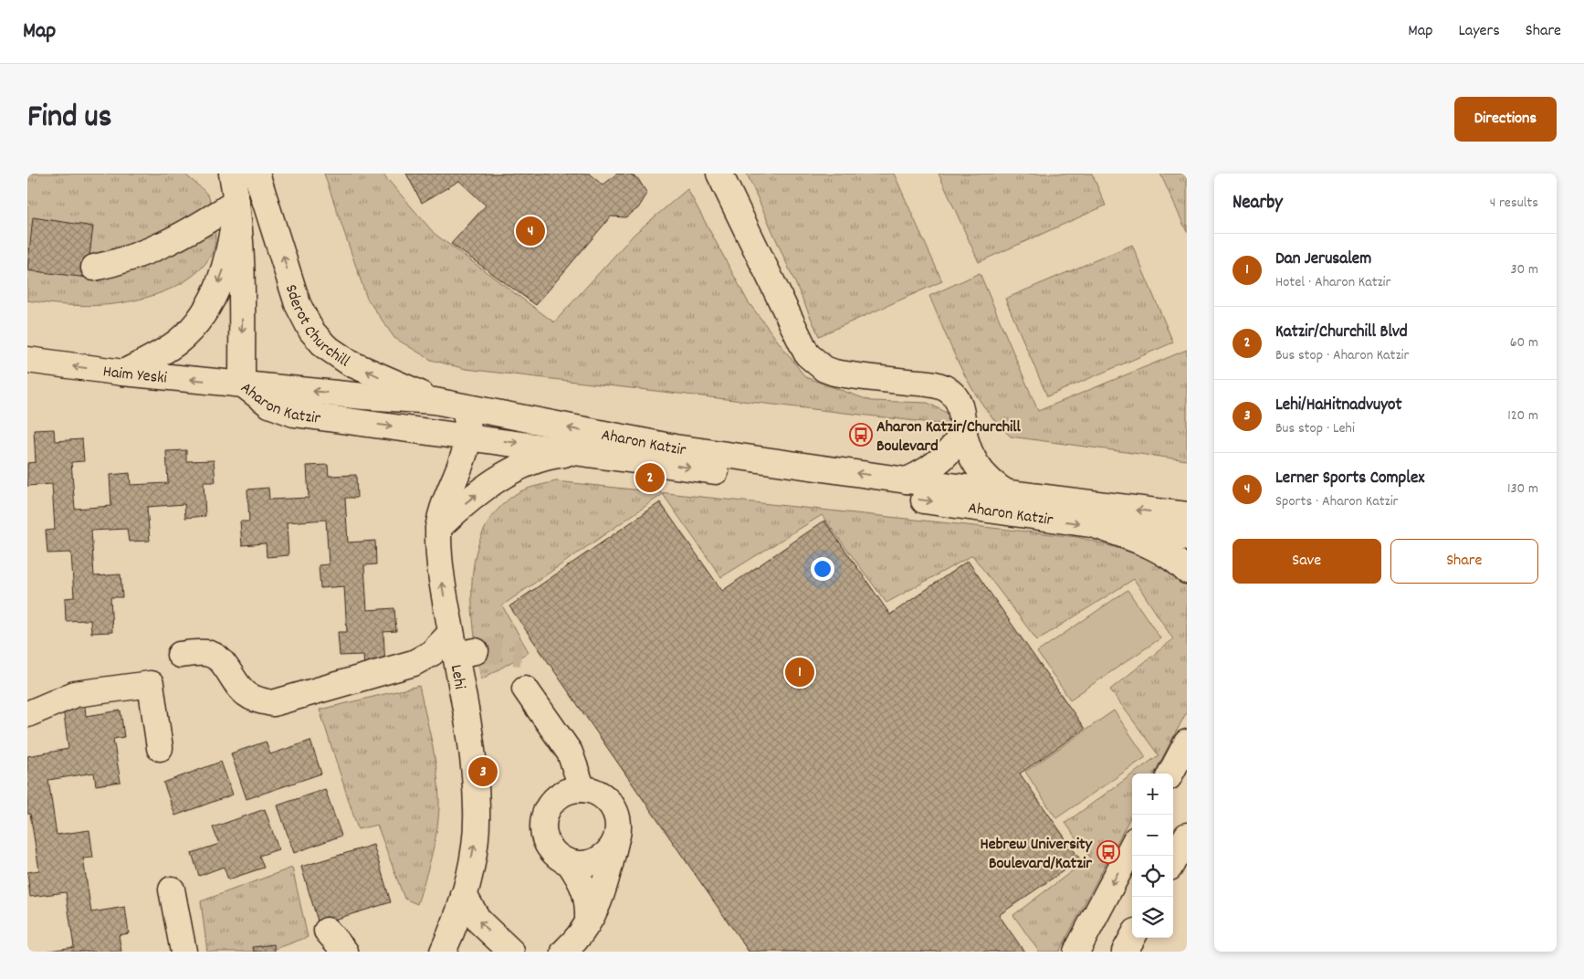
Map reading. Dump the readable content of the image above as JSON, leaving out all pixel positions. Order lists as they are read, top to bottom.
{
  "streets": {
    "street": [
      "Sderot Churchill",
      "Haim Yeski",
      "Aharon Katzir",
      "Lehi"
    ]
  },
  "crossings": [
    ["Sderot Churchill", "Aharon Katzir"],
    ["Sderot Churchill", "Lehi"],
    ["Haim Yeski", "Aharon Katzir"],
    ["Aharon Katzir", "Lehi"]
  ],
  "one_way": ["Sderot Churchill", "Haim Yeski"],
  "places": {
    "bus stop": ["Aharon Katzir/Churchill Boulevard", "Hebrew University Boulevard/Katzir"]
  },
  "page": {
    "header": "Map",
    "nav": ["Map", "Layers", "Share"],
    "title": "Find us",
    "buttons": [
      "Directions",
      ["Save", "Share"]
    ],
    "heading": ["Nearby", "4 results"],
    "pins": [
      "4",
      "2",
      "1",
      "3"
    ],
    "list": [
      {
        "mark": "1",
        "name": "Dan Jerusalem",
        "note": "Hotel · Aharon Katzir",
        "value": "30 m"
      },
      {
        "mark": "2",
        "name": "Katzir/Churchill Blvd",
        "note": "Bus stop · Aharon Katzir",
        "value": "60 m"
      },
      {
        "mark": "3",
        "name": "Lehi/HaHitnadvuyot",
        "note": "Bus stop · Lehi",
        "value": "120 m"
      },
      {
        "mark": "4",
        "name": "Lerner Sports Complex",
        "note": "Sports · Aharon Katzir",
        "value": "130 m"
      }
    ],
    "map_buttons": ["+", "−"]
  }
}
